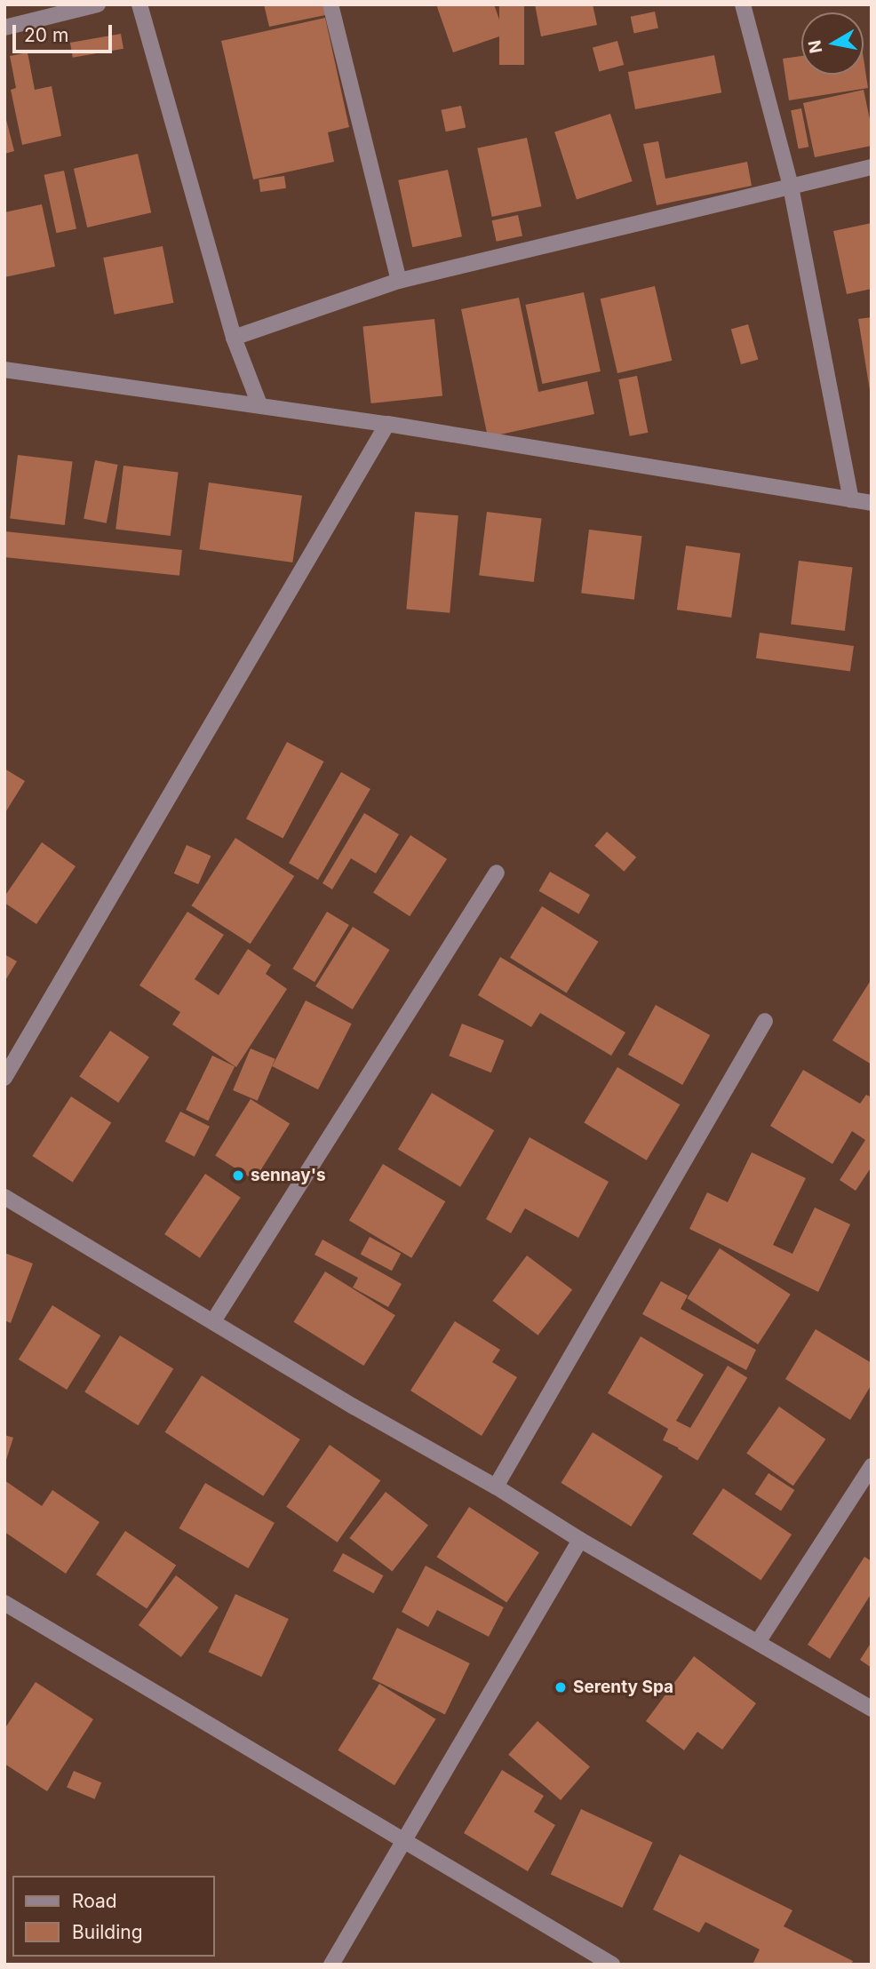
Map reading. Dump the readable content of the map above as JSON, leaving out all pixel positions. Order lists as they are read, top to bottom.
{
  "places": ["sennay's", "Serenty Spa"],
  "legend": ["Road", "Building"],
  "scale_bar": "20 m",
  "north": "left"
}
